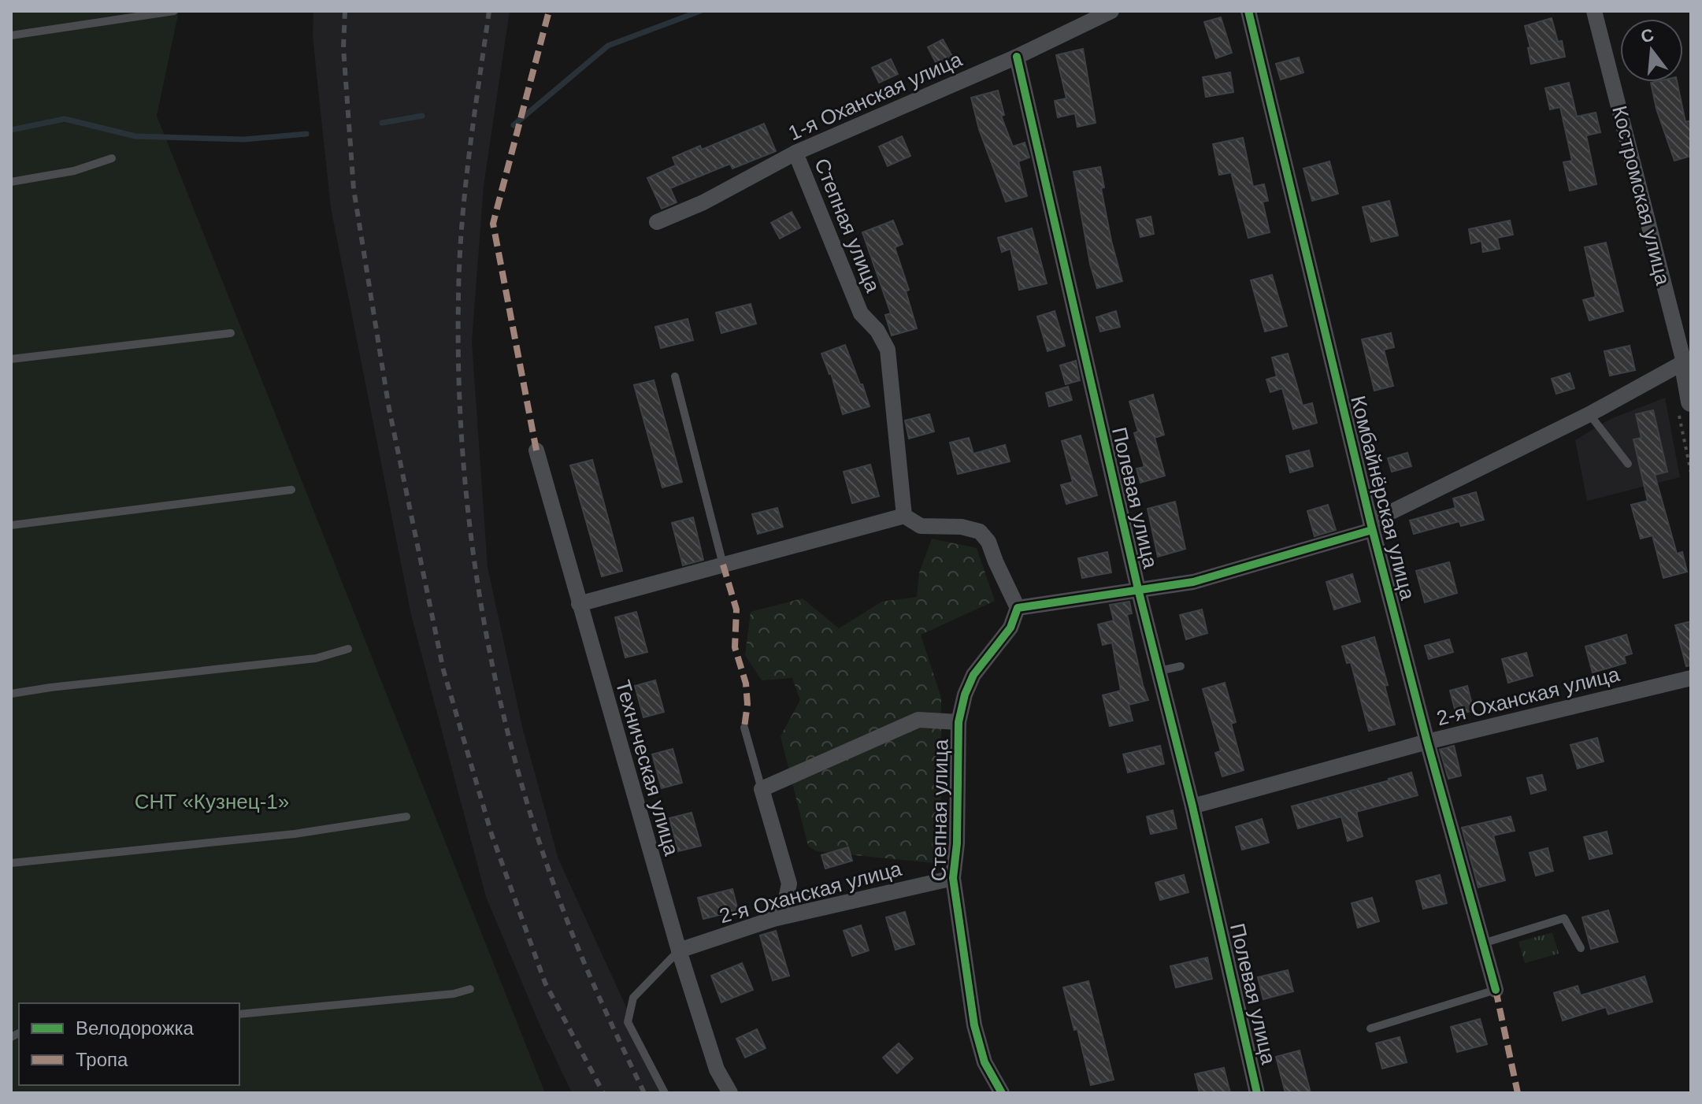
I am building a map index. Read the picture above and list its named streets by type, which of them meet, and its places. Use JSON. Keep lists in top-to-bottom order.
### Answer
{
  "streets": {
    "street": [
      "1-я Оханская улица",
      "Костромская улица",
      "Степная улица",
      "Полевая улица",
      "Комбайнёрская улица",
      "2-я Оханская улица",
      "Техническая улица"
    ]
  },
  "crossings": [
    ["1-я Оханская улица", "Степная улица"],
    ["1-я Оханская улица", "Полевая улица"],
    ["Степная улица", "2-я Оханская улица"],
    ["Полевая улица", "2-я Оханская улица"],
    ["Комбайнёрская улица", "2-я Оханская улица"],
    ["2-я Оханская улица", "Техническая улица"]
  ],
  "parks": ["СНТ «Кузнец-1»"],
  "legend": ["Велодорожка", "Тропа"],
  "north": "top"
}
